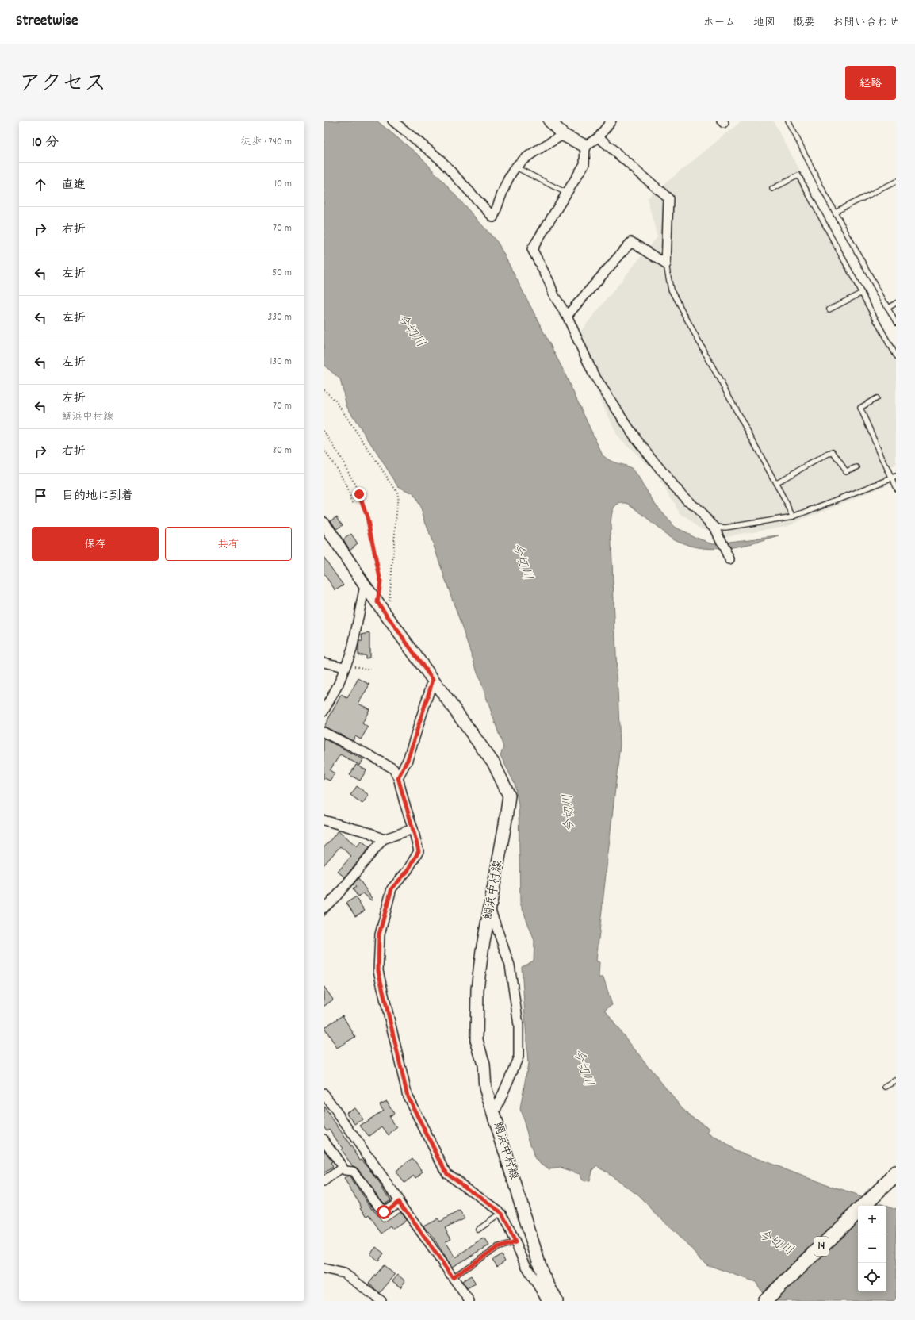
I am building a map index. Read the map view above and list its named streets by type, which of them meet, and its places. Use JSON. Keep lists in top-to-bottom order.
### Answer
{
  "streets": {
    "main road": ["鯛浜中村線", "14"]
  },
  "water": ["今切川"],
  "page": {
    "header": "Streetwise",
    "nav": [
      "ホーム",
      "地図",
      "概要",
      "お問い合わせ"
    ],
    "title": "アクセス",
    "buttons": [
      "経路",
      ["保存", "共有"]
    ],
    "heading": ["10 分", "徒歩 · 740 m"],
    "list": [
      ["直進", "10 m"],
      ["右折", "70 m"],
      ["左折", "50 m"],
      ["左折", "330 m"],
      ["左折", "130 m"],
      ["左折", "鯛浜中村線", "70 m"],
      ["右折", "80 m"],
      "目的地に到着"
    ],
    "map_buttons": ["+", "−"]
  }
}
